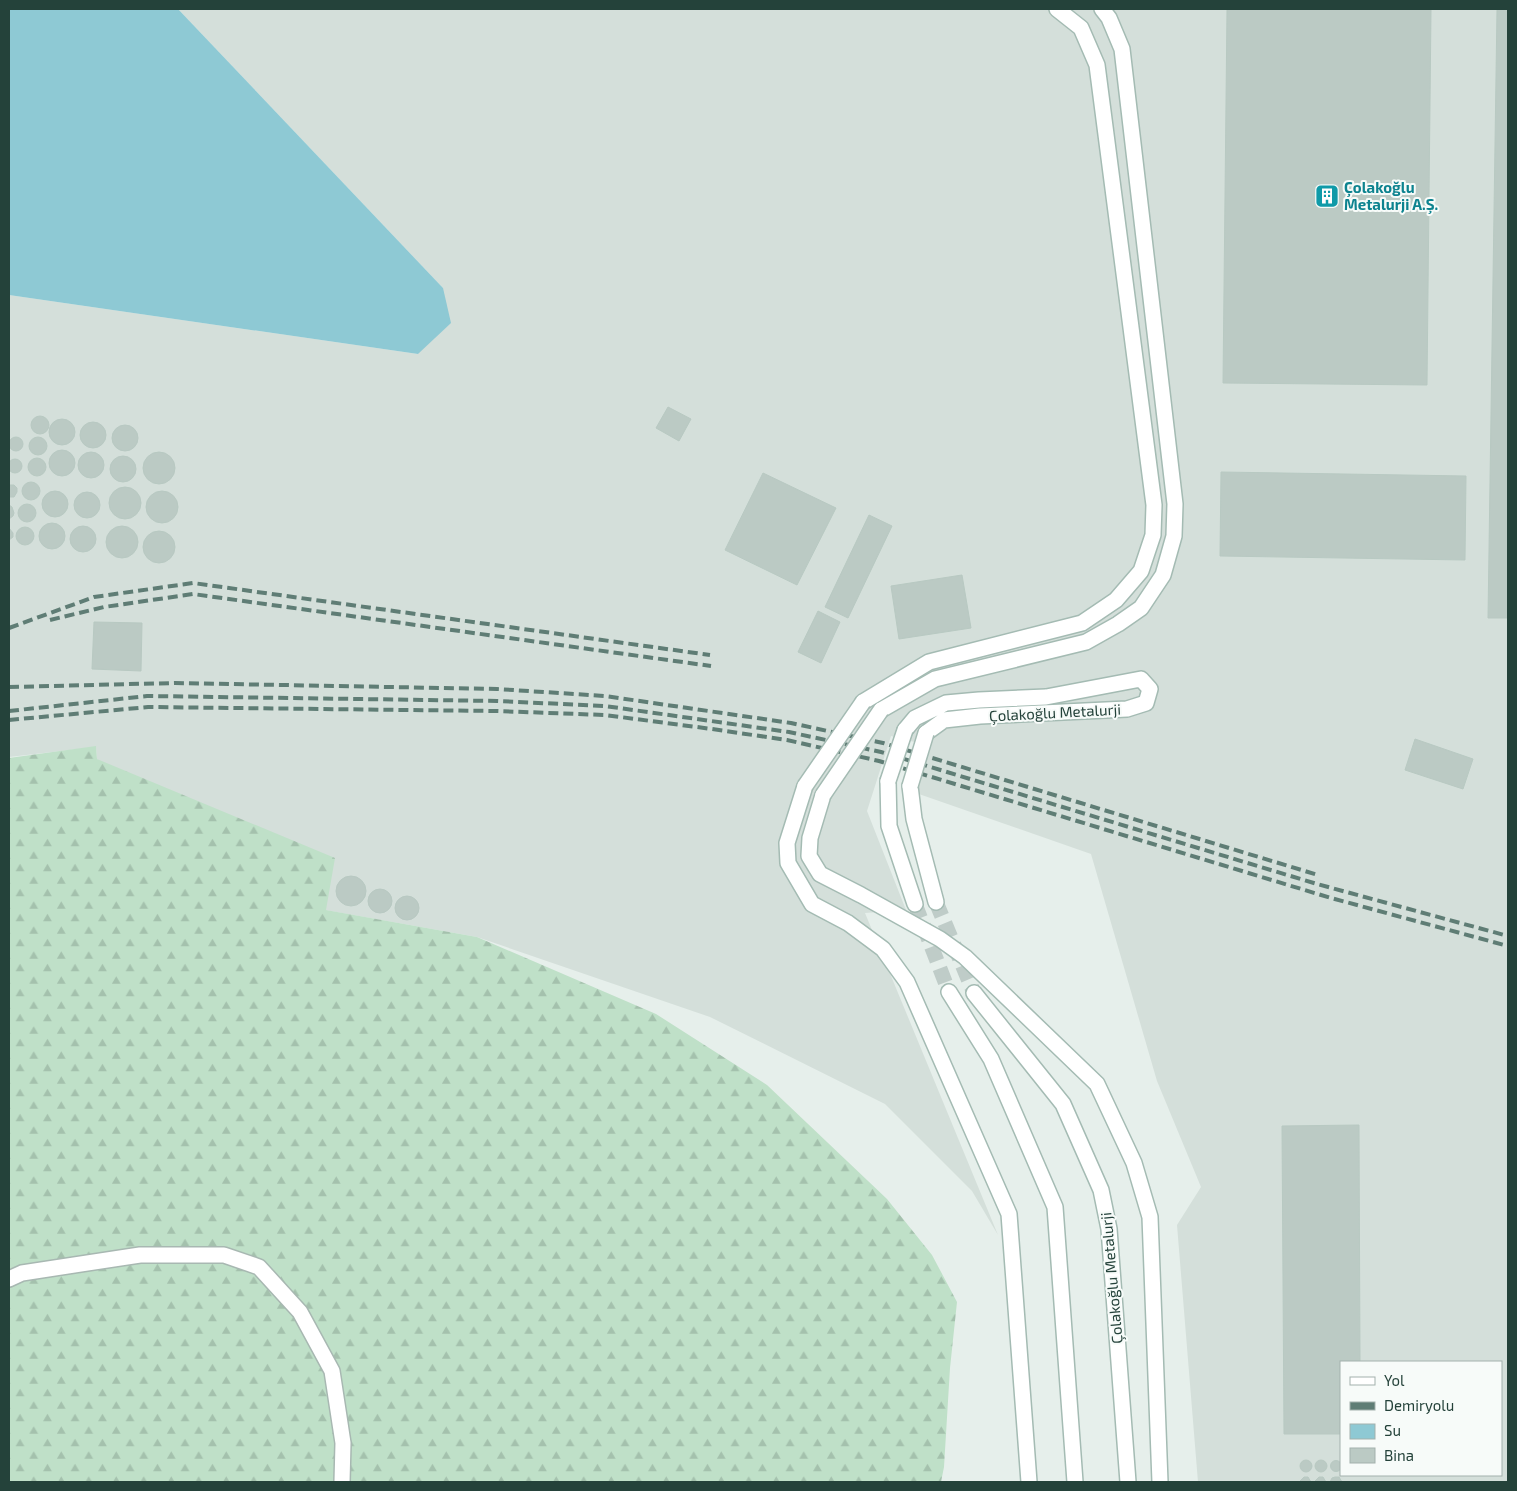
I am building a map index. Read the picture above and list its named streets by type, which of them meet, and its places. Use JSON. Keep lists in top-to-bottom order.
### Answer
{
  "streets": {
    "main road": ["Çolakoğlu Metalurji"]
  },
  "places": {
    "building": ["Çolakoğlu Metalurji A.Ş."]
  },
  "legend": [
    "Yol",
    "Demiryolu",
    "Su",
    "Bina"
  ]
}
